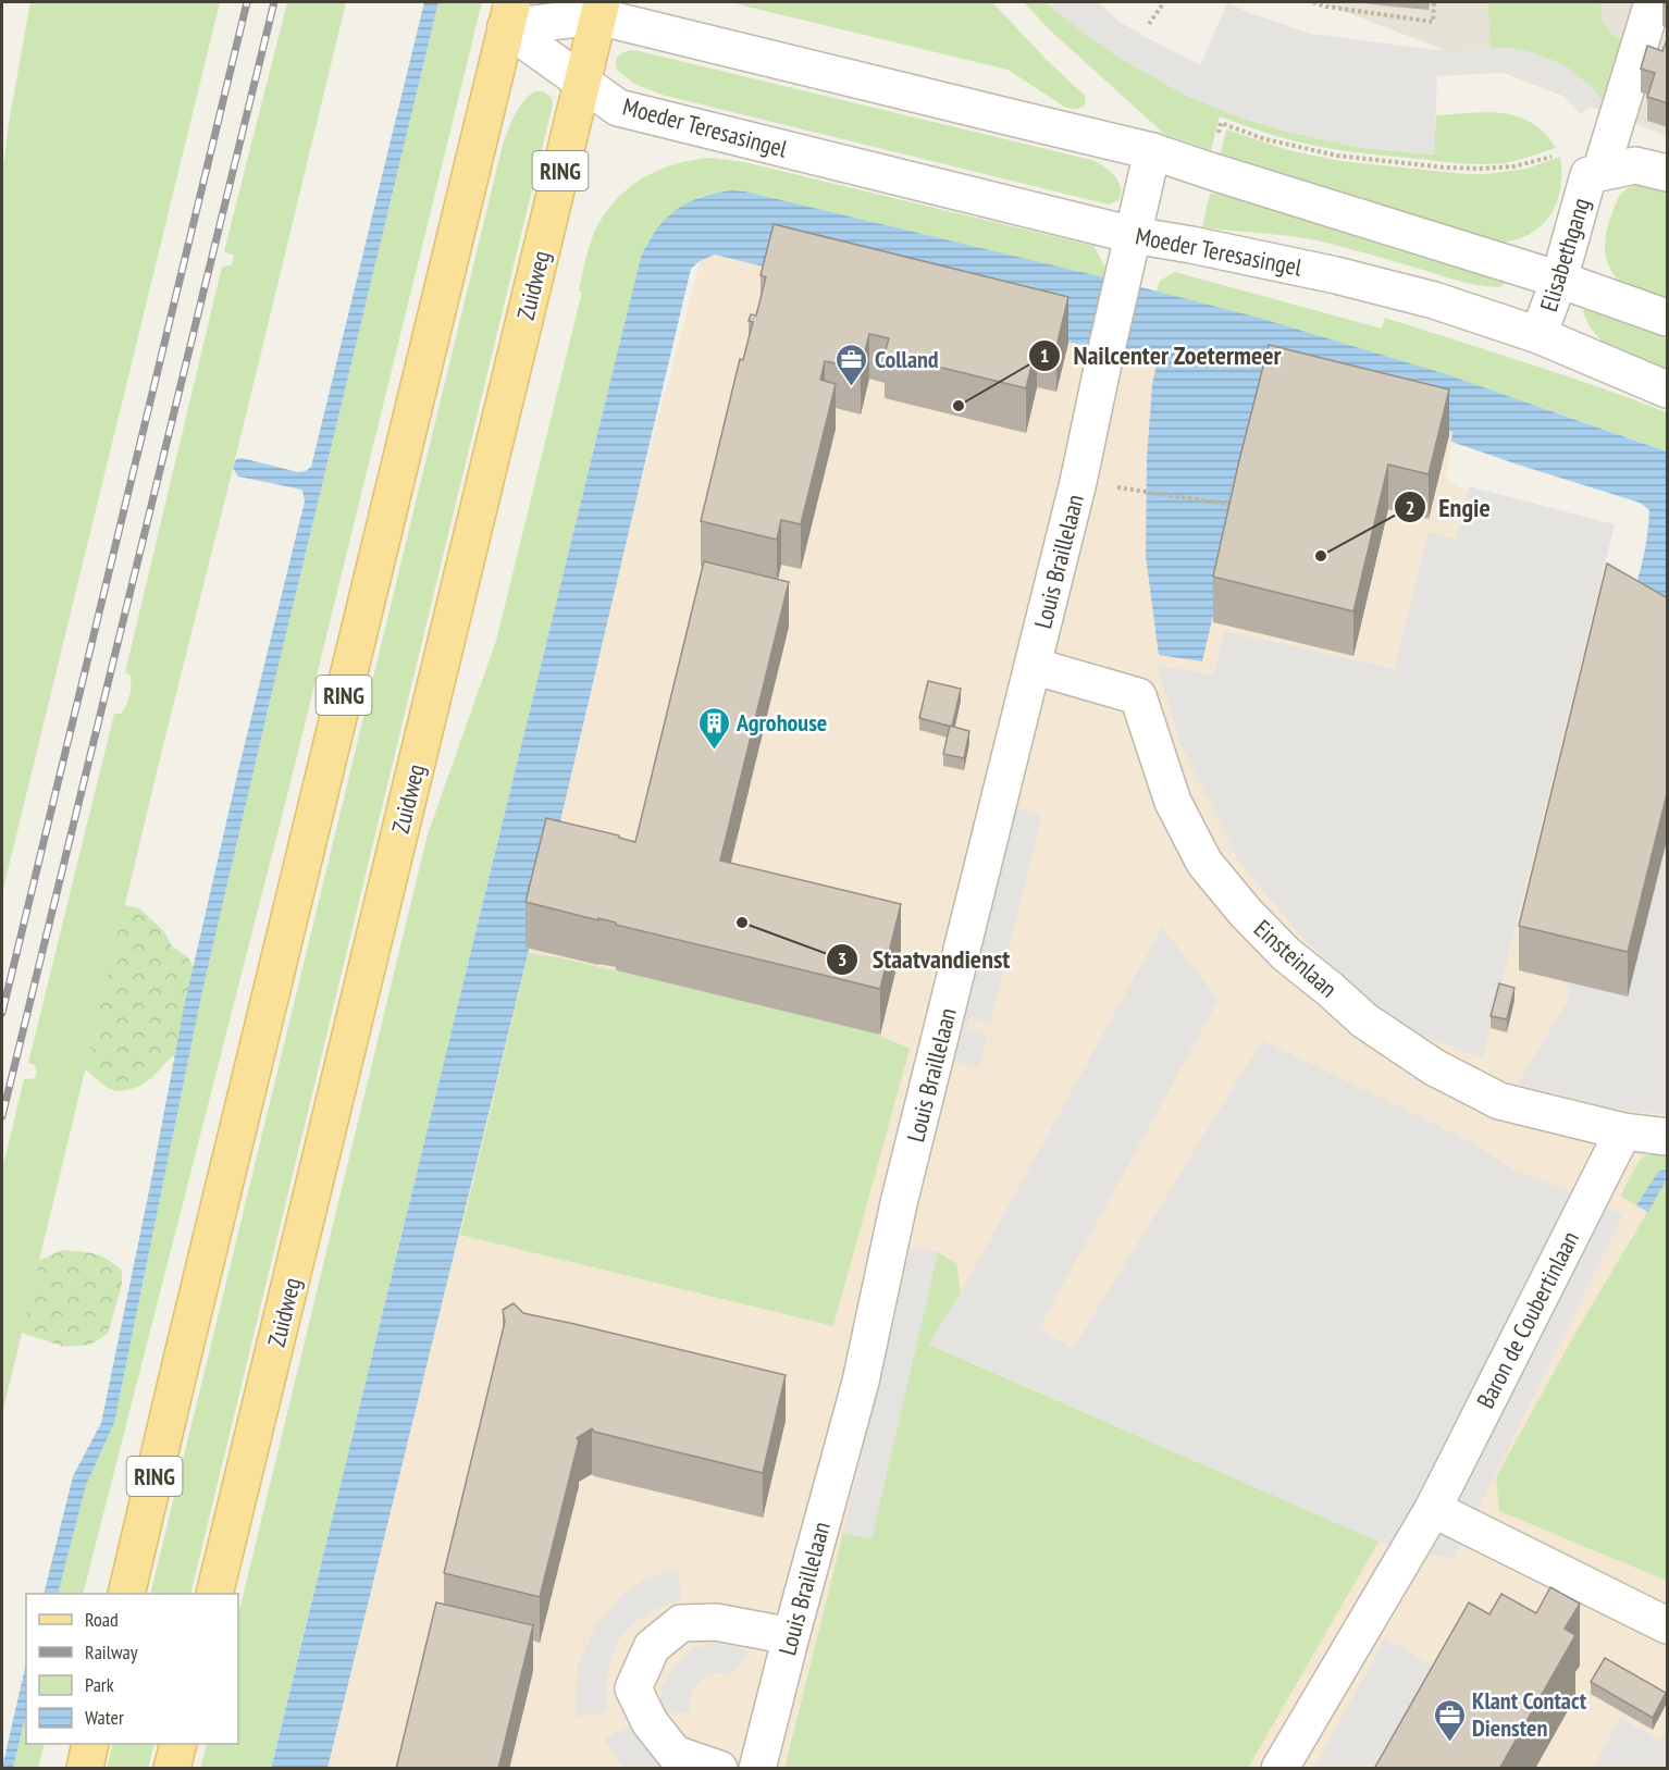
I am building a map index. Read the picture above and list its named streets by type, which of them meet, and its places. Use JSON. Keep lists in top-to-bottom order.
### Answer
{
  "streets": {
    "main road": ["RING", "Zuidweg"],
    "street": [
      "Moeder Teresasingel",
      "Elisabethgang",
      "Louis Braillelaan",
      "Einsteinlaan",
      "Baron de Coubertinlaan"
    ]
  },
  "crossings": [
    ["Moeder Teresasingel", "RING"],
    ["Moeder Teresasingel", "Elisabethgang"],
    ["Moeder Teresasingel", "Zuidweg"],
    ["Moeder Teresasingel", "Louis Braillelaan"],
    ["Louis Braillelaan", "Einsteinlaan"],
    ["Einsteinlaan", "Baron de Coubertinlaan"]
  ],
  "places": {
    "office": ["Colland", "Klant Contact Diensten"],
    "other": ["Nailcenter Zoetermeer", "Engie", "Staatvandienst"],
    "building": ["Agrohouse"]
  },
  "legend": [
    "Road",
    "Railway",
    "Park",
    "Water"
  ]
}
